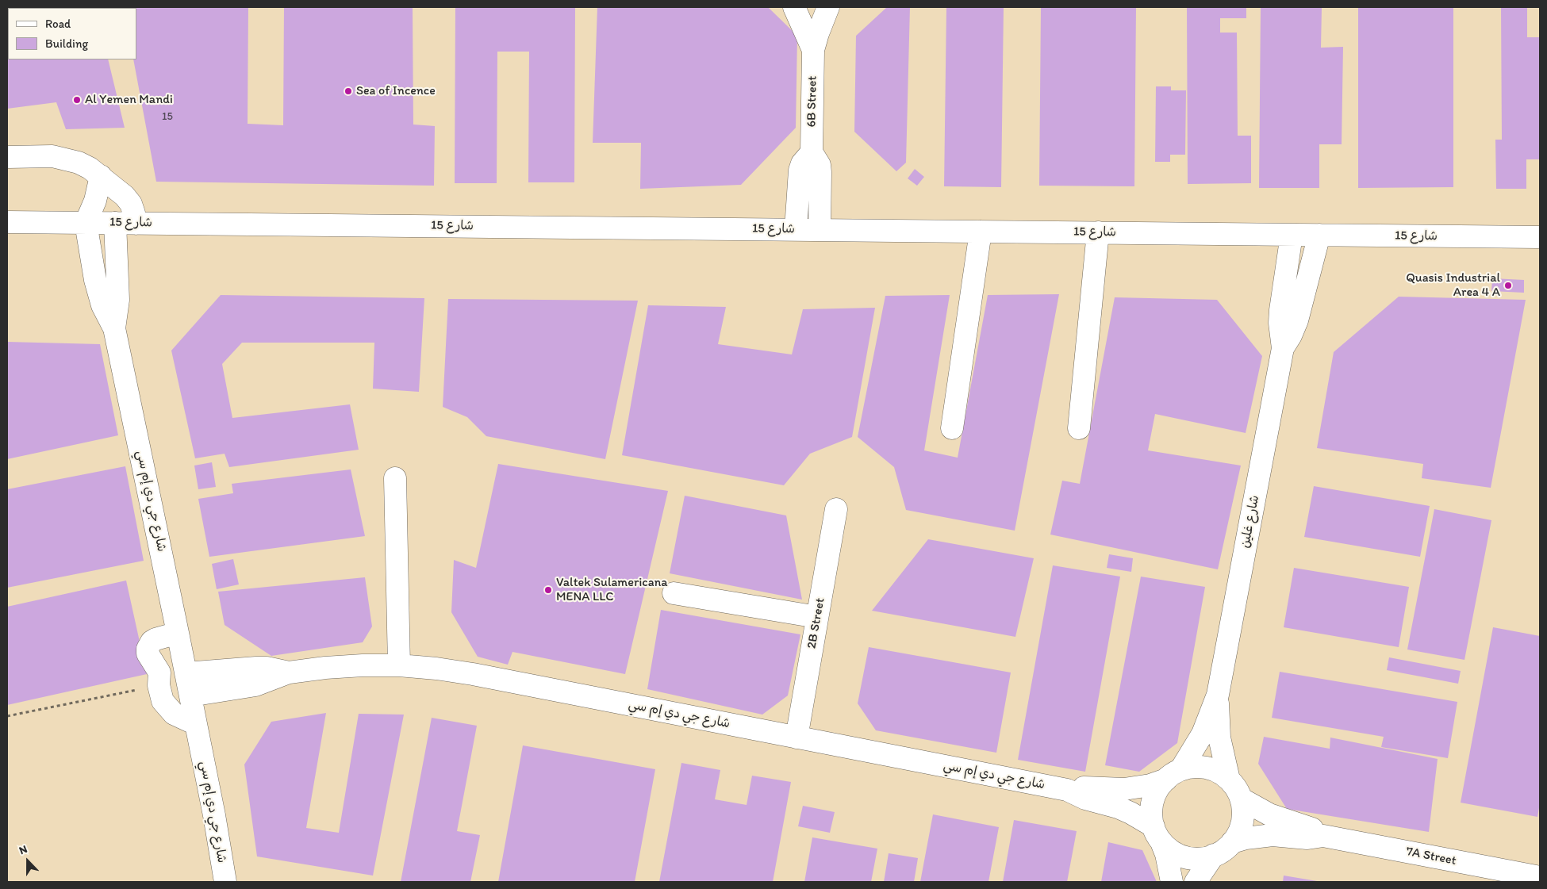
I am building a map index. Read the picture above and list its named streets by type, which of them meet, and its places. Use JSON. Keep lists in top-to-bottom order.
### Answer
{
  "streets": {
    "street": [
      "6B Street",
      "شارع 15",
      "شارع جي دي إم سي",
      "شارع غلين",
      "2B Street",
      "7A Street"
    ]
  },
  "crossings": [
    ["6B Street", "شارع 15"],
    ["شارع 15", "شارع جي دي إم سي"],
    ["شارع 15", "شارع غلين"],
    ["شارع جي دي إم سي", "شارع غلين"],
    ["شارع جي دي إم سي", "2B Street"]
  ],
  "places": [
    "Sea of Incence",
    "Al Yemen Mandi",
    "Quasis Industrial Area 4 A",
    "Valtek Sulamericana MENA LLC"
  ],
  "house_numbers": ["15"],
  "legend": ["Road", "Building"],
  "north": "top"
}
